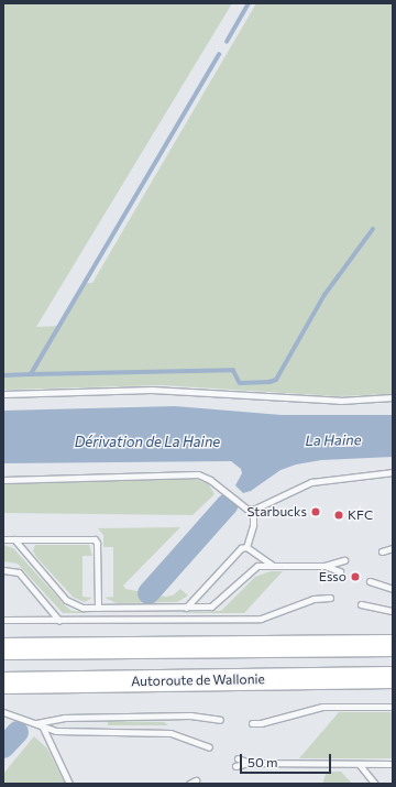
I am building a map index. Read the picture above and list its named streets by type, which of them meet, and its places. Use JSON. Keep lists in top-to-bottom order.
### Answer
{
  "streets": {
    "highway": ["Autoroute de Wallonie"]
  },
  "water": ["La Haine", "Dérivation de La Haine"],
  "places": ["Starbucks", "KFC", "Esso"],
  "scale_bar": "50 m"
}
